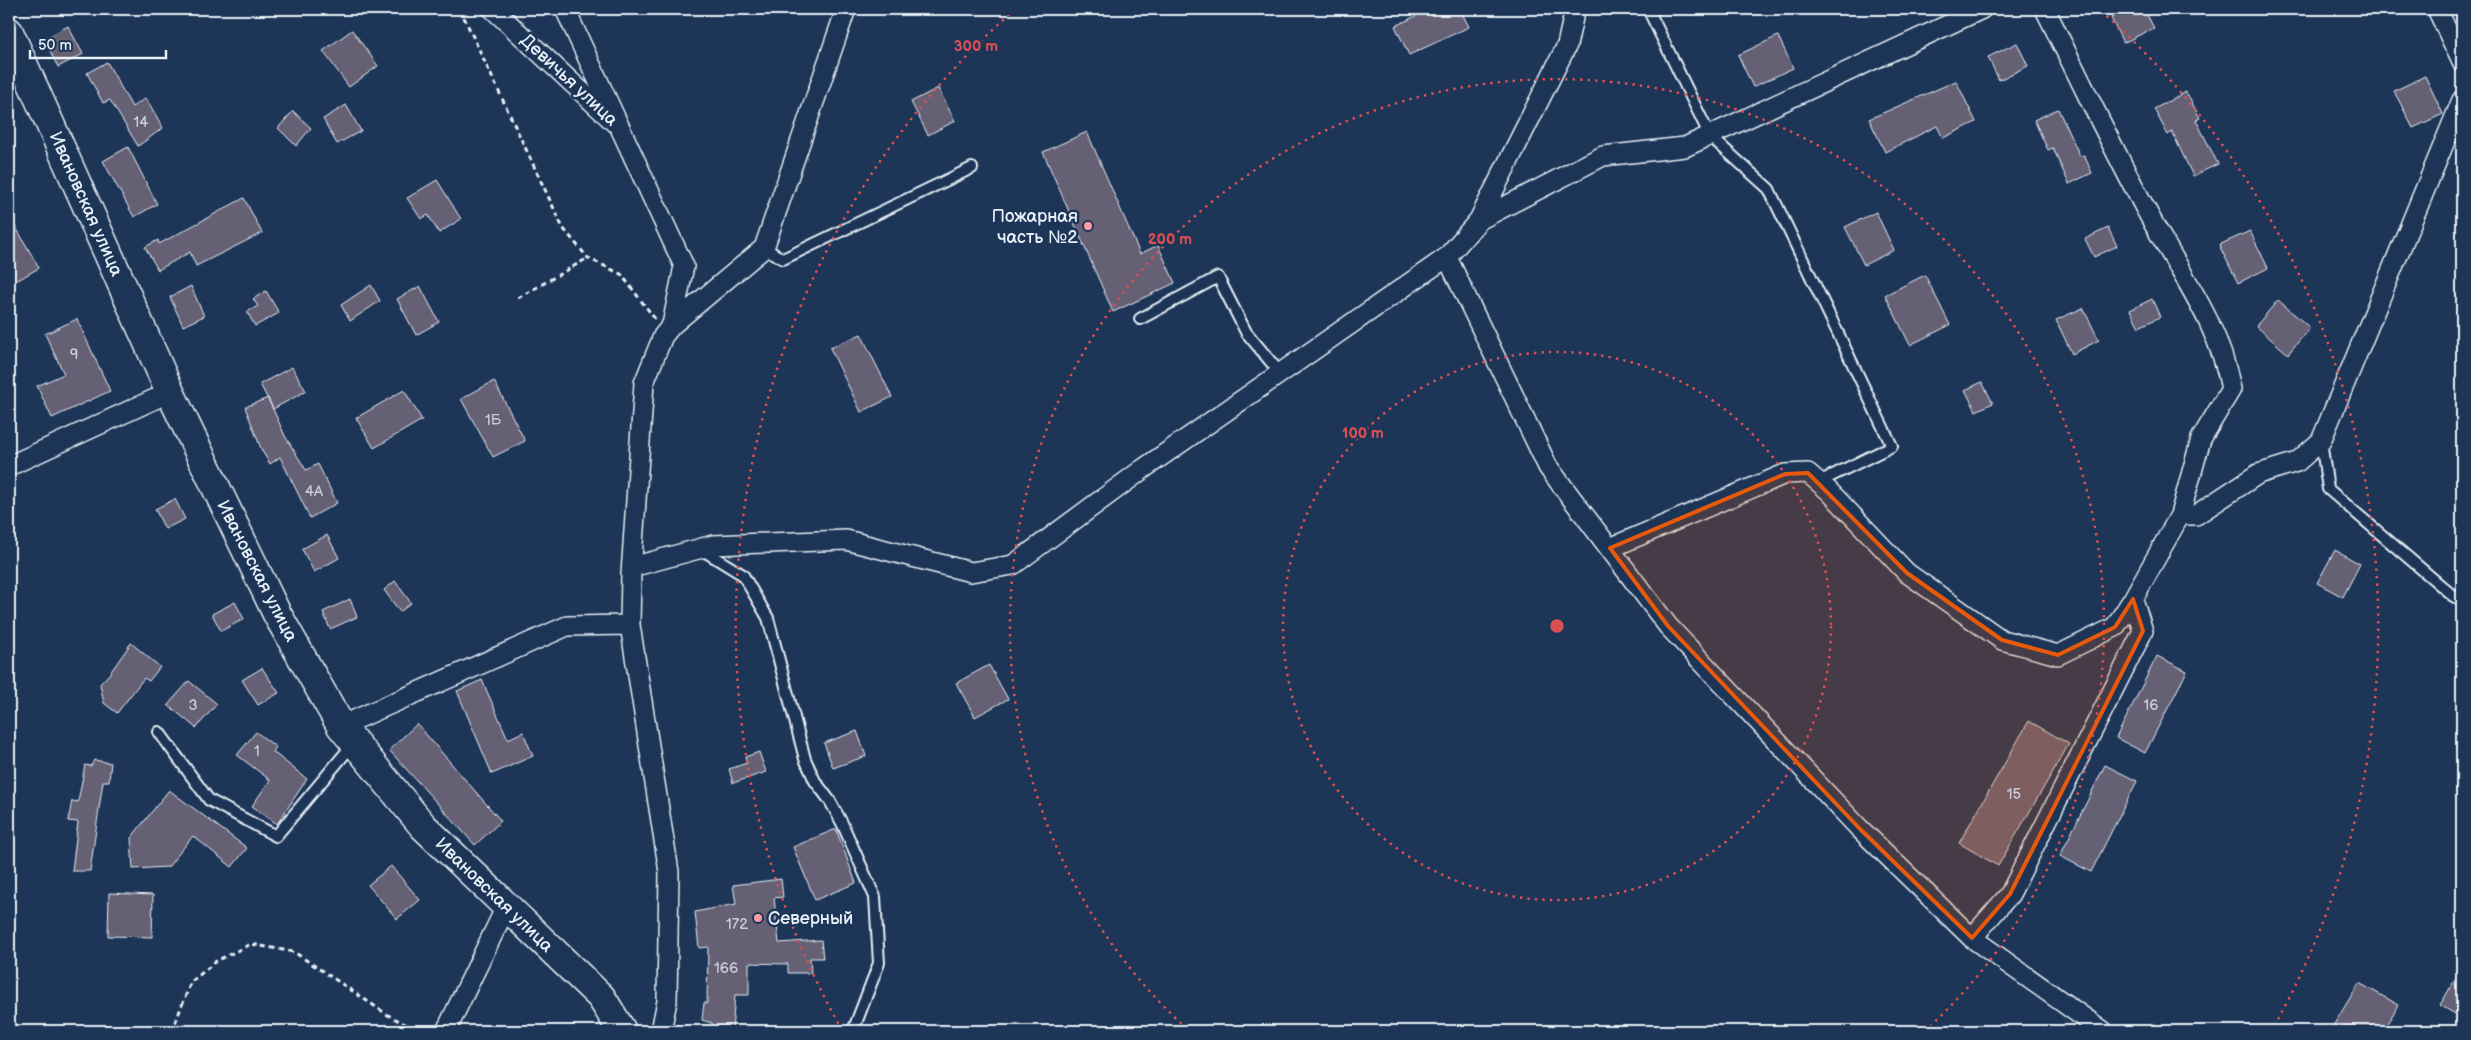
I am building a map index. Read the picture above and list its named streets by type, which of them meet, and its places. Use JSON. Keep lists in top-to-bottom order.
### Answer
{
  "streets": {
    "main road": ["Ивановская улица"],
    "street": ["Девичья улица"]
  },
  "places": ["Пожарная часть №2", "Северный"],
  "house_numbers": [
    "14",
    "9",
    "1Б",
    "4А",
    "3",
    "16",
    "1",
    "15",
    "172",
    "166"
  ],
  "scale_bar": "50 m",
  "rings": ["300 m", "200 m", "100 m"]
}
